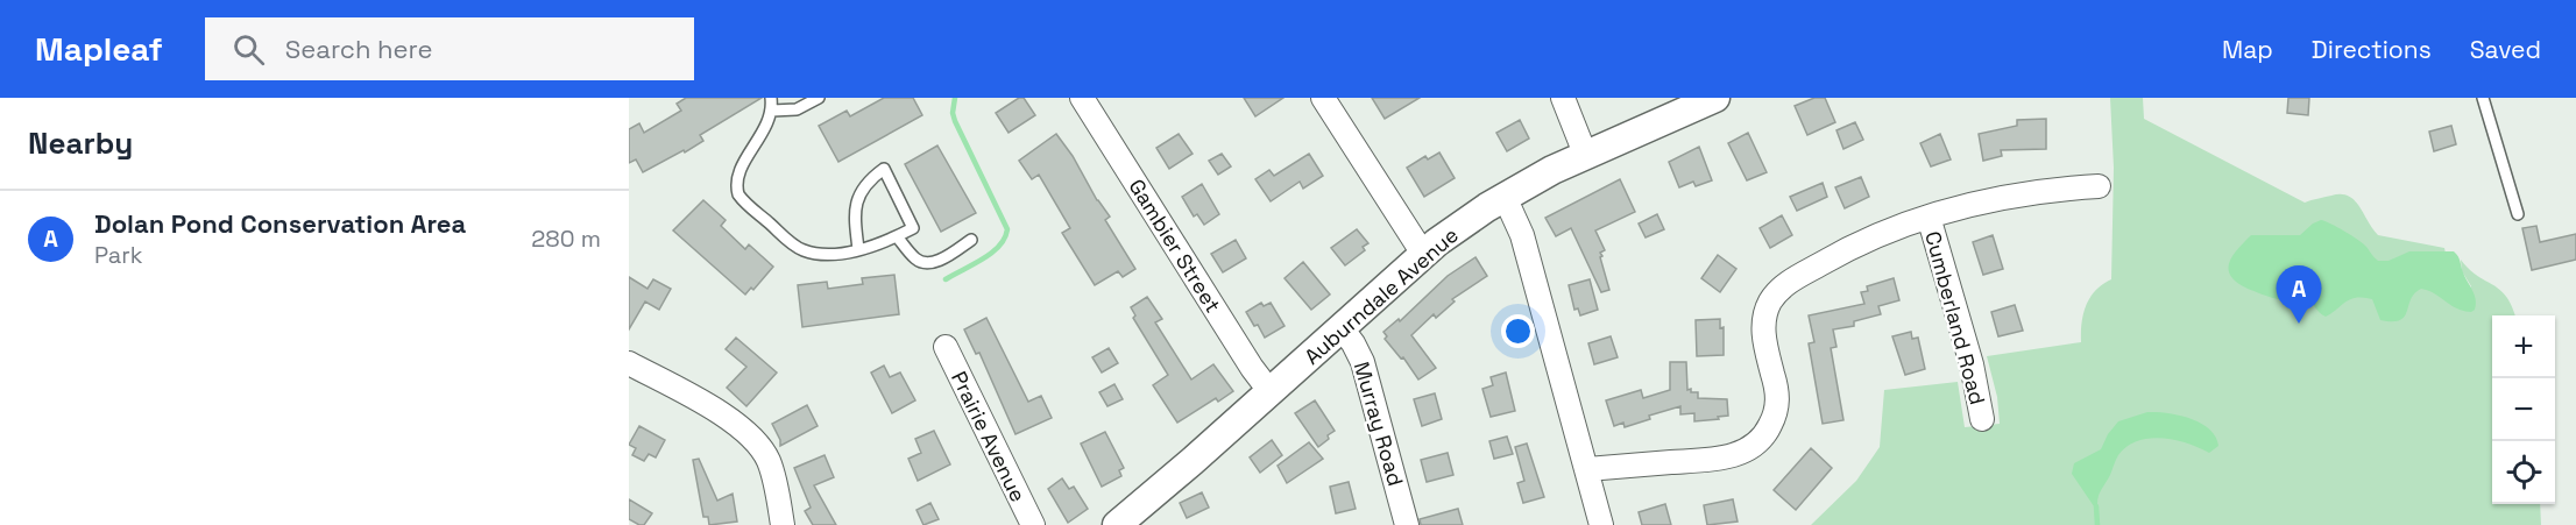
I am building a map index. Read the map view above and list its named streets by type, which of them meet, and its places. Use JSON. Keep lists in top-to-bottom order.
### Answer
{
  "streets": {
    "street": [
      "Gambier Street",
      "Auburndale Avenue",
      "Cumberland Road",
      "Murray Road",
      "Prairie Avenue"
    ]
  },
  "crossings": [
    ["Gambier Street", "Auburndale Avenue"],
    ["Auburndale Avenue", "Murray Road"]
  ],
  "page": {
    "header": "Mapleaf",
    "search": "Search here",
    "nav": ["Map", "Directions", "Saved"],
    "heading": "Nearby",
    "list": [
      {
        "mark": "A",
        "name": "Dolan Pond Conservation Area",
        "note": "Park",
        "value": "280 m"
      }
    ],
    "pins": "A",
    "map_buttons": ["+", "−"]
  }
}
